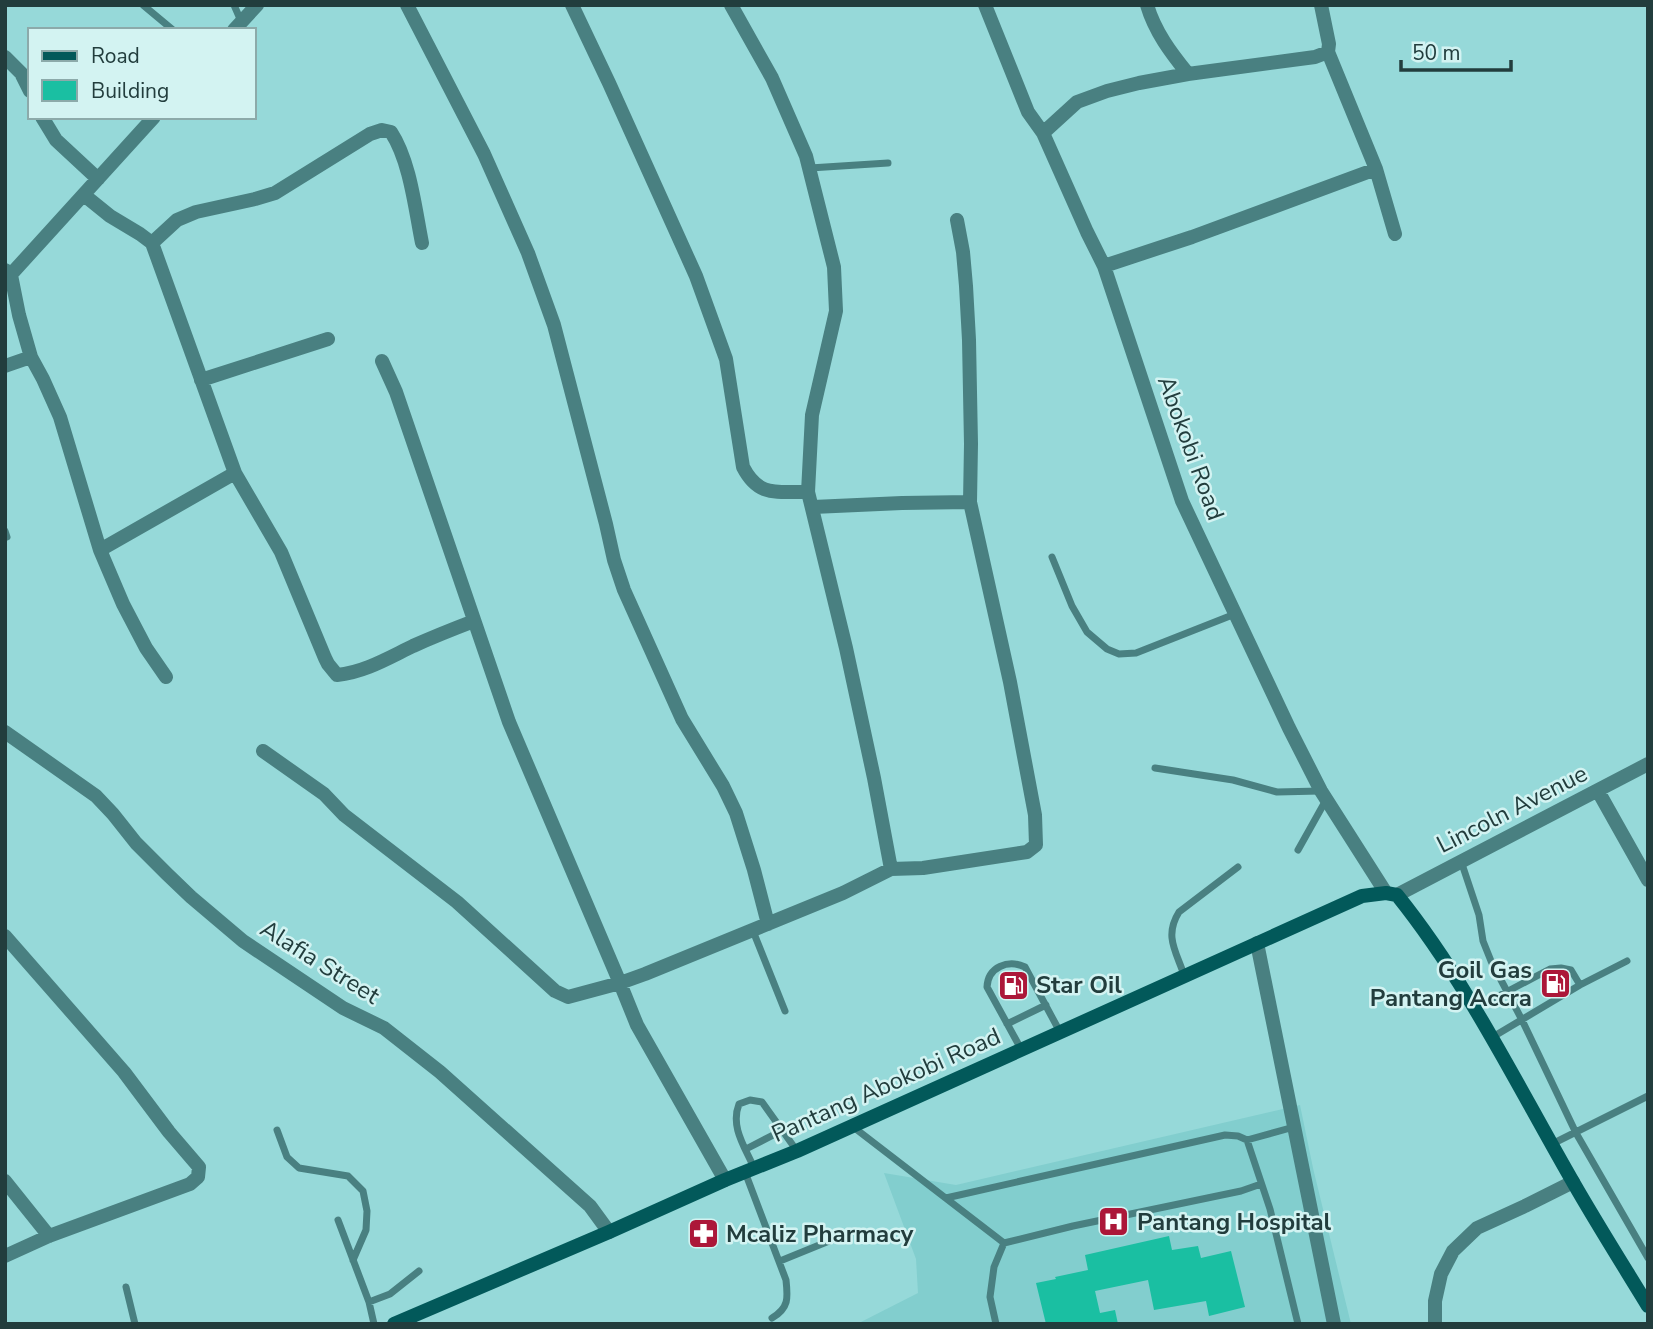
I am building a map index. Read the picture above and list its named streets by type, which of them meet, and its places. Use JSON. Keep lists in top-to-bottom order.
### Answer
{
  "streets": {
    "street": [
      "Abokobi Road",
      "Lincoln Avenue",
      "Alafia Street",
      "Pantang Abokobi Road"
    ]
  },
  "crossings": [
    ["Abokobi Road", "Lincoln Avenue"],
    ["Abokobi Road", "Pantang Abokobi Road"],
    ["Lincoln Avenue", "Pantang Abokobi Road"],
    ["Alafia Street", "Pantang Abokobi Road"]
  ],
  "places": {
    "fuel station": ["Goil Gas Pantang Accra", "Star Oil"],
    "hospital": ["Pantang Hospital"],
    "pharmacy": ["Mcaliz Pharmacy"]
  },
  "legend": ["Road", "Building"],
  "scale_bar": "50 m"
}
